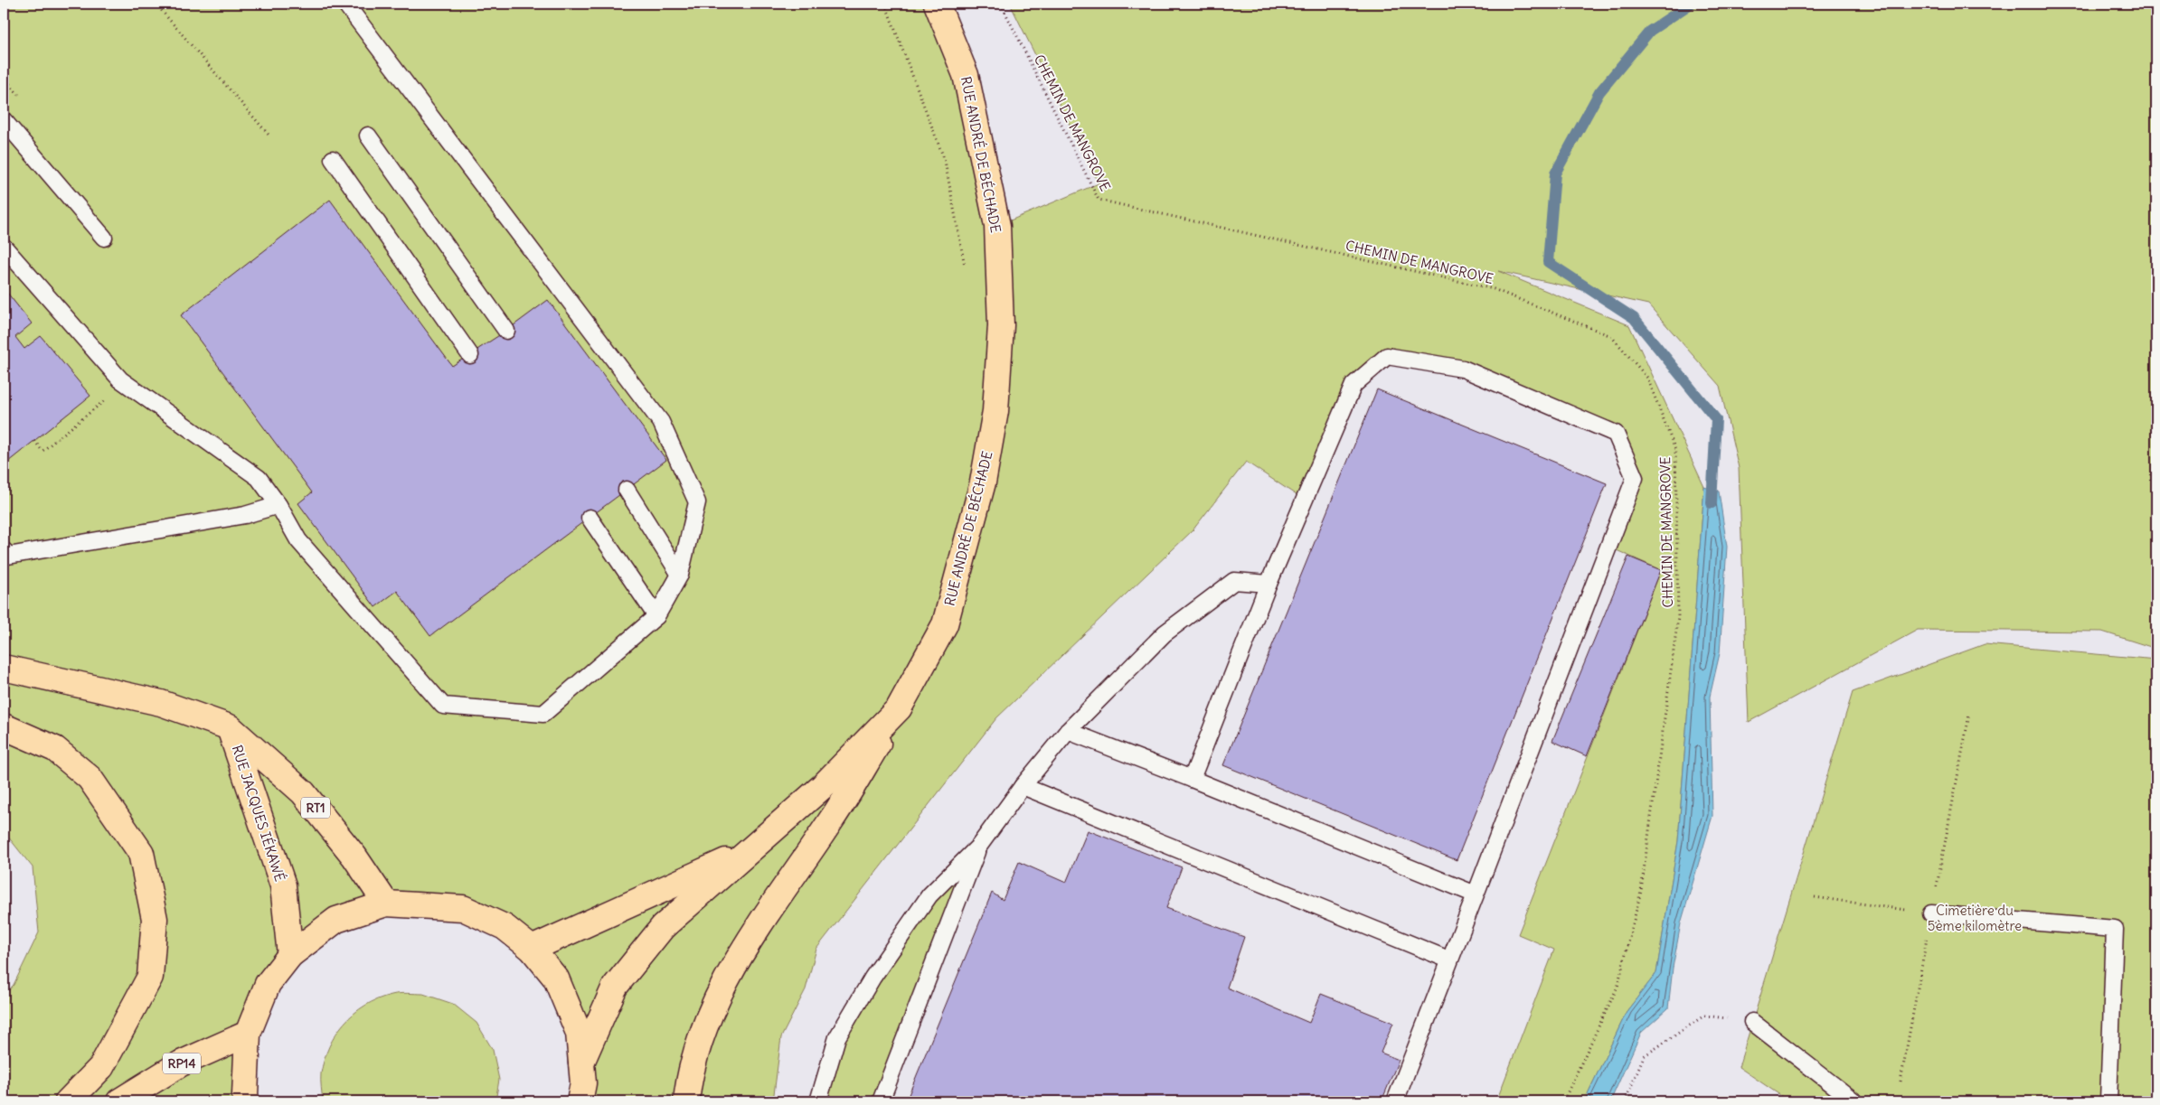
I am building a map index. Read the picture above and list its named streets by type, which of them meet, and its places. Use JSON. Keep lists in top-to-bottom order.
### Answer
{
  "streets": {
    "main road": [
      "RUE ANDRÉ DE BÉCHADE",
      "RT1",
      "RUE JACQUES IÉKAWÉ",
      "RP14"
    ],
    "path": ["CHEMIN DE MANGROVE"]
  },
  "parks": ["Cimetière du 5ème kilomètre"]
}
